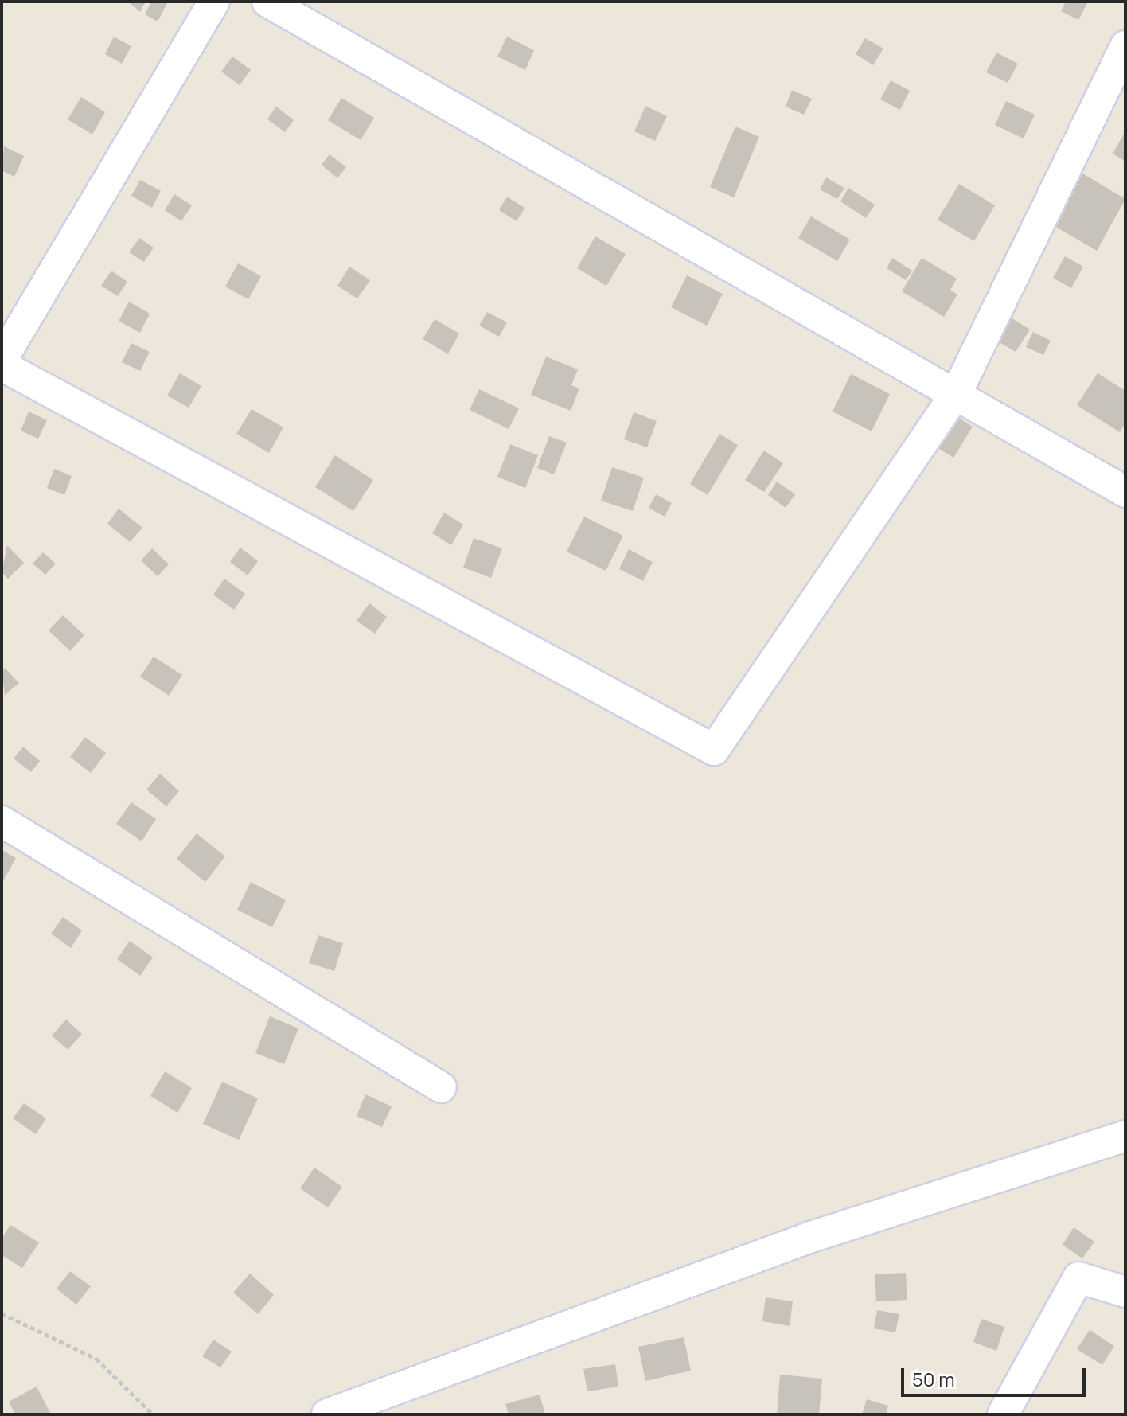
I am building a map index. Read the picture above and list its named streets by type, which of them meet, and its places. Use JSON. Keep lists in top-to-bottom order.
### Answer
{
  "scale_bar": "50 m"
}
